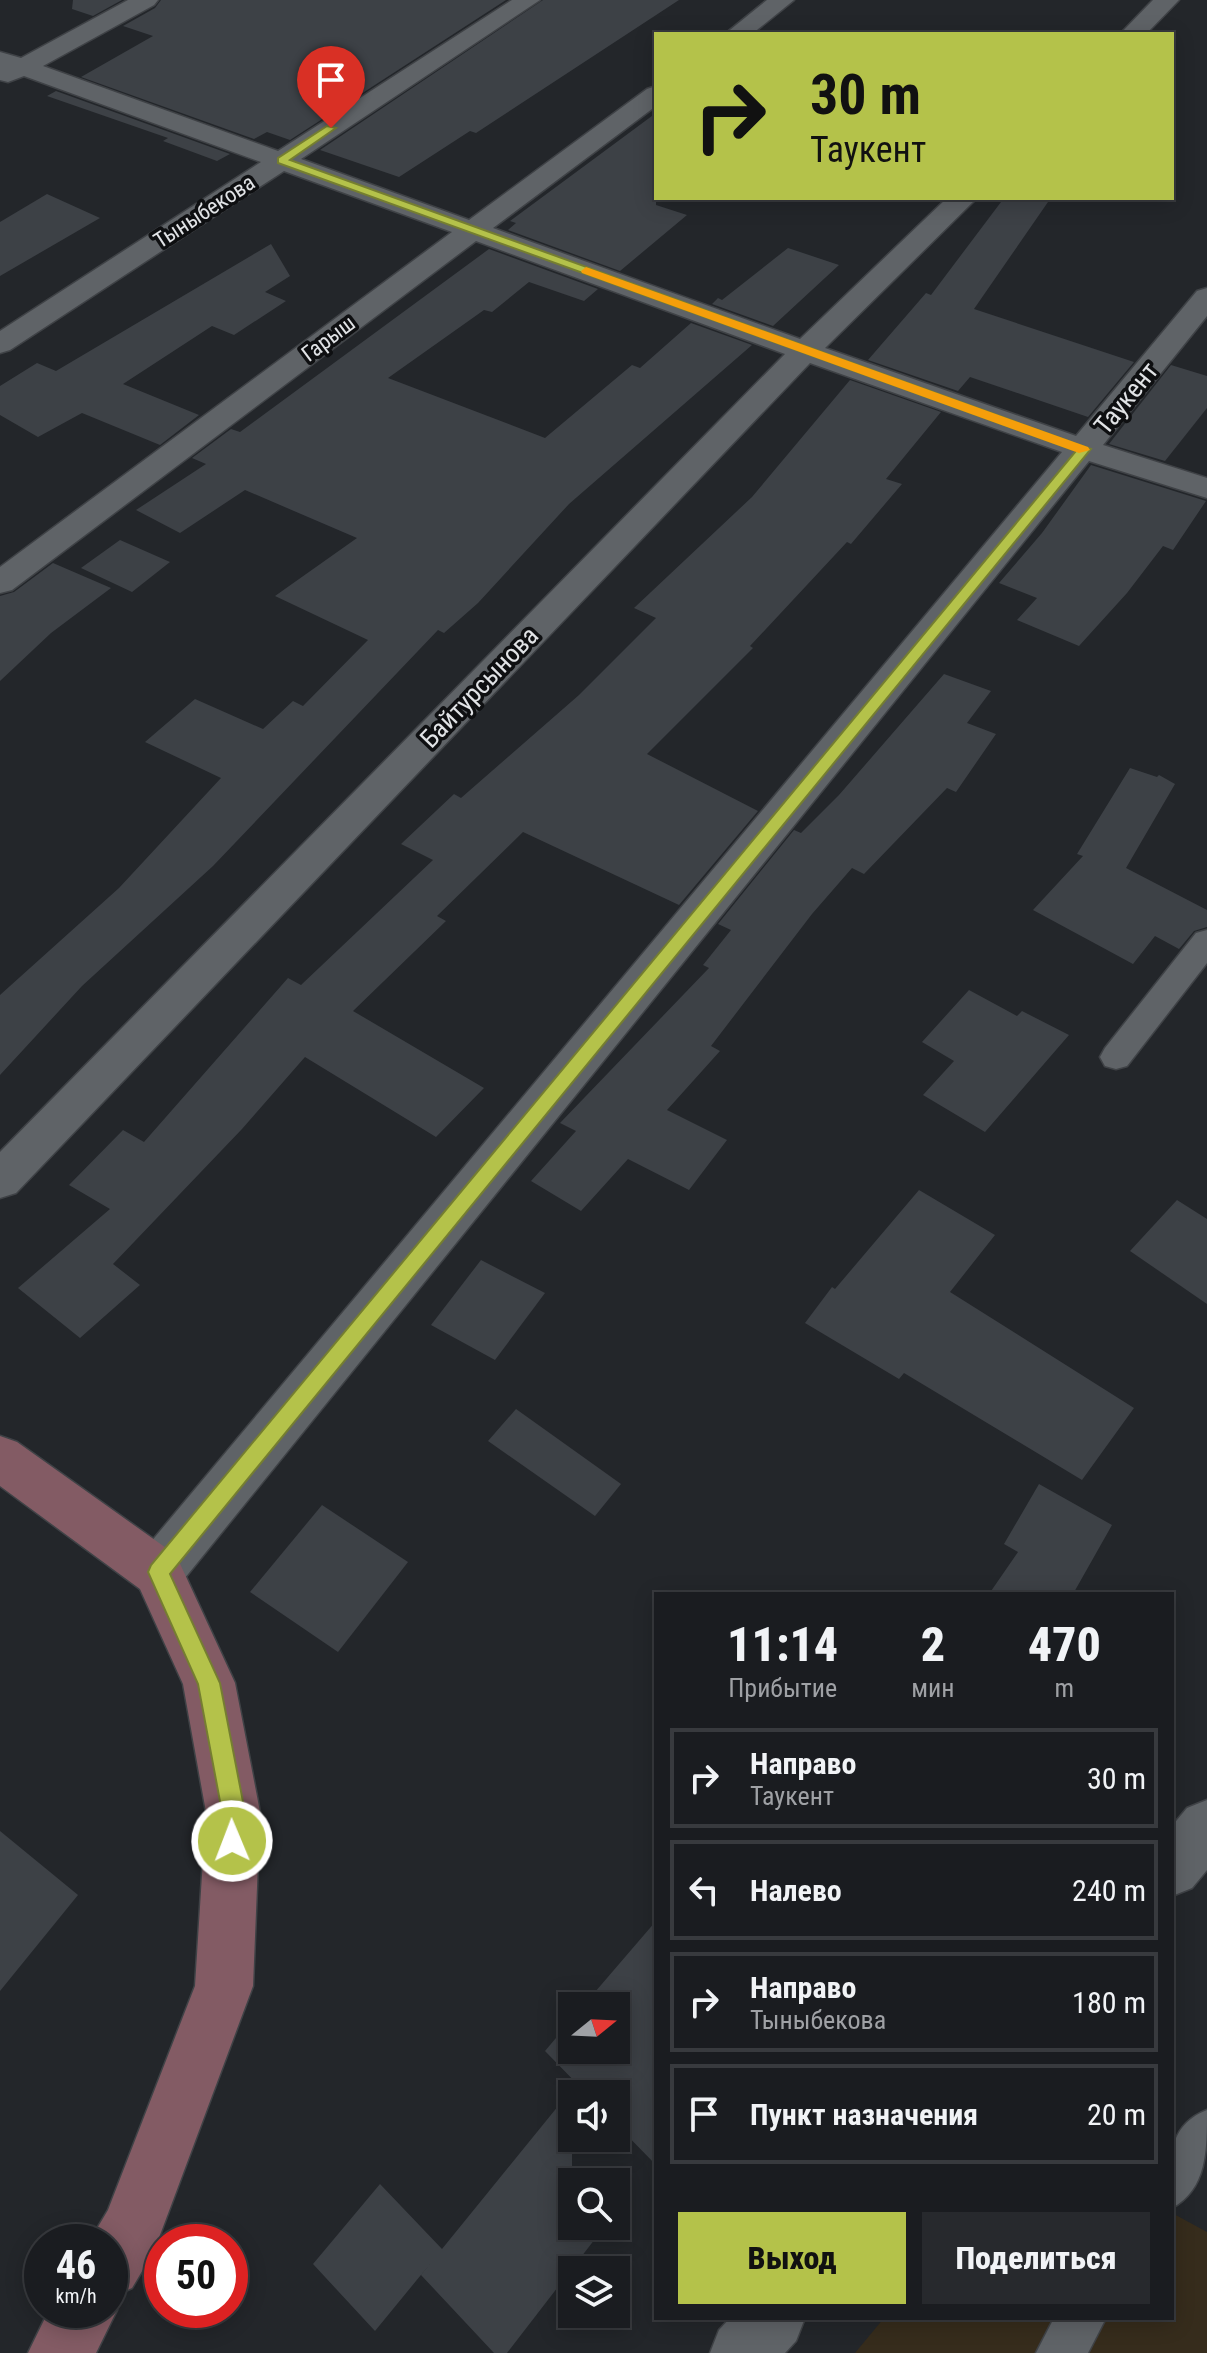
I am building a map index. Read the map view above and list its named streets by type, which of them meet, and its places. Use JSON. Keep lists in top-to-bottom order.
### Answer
{
  "streets": {
    "street": [
      "Тыныбекова",
      "Гарыш",
      "Таукент",
      "Байтурсынова"
    ]
  },
  "north": "right",
  "page": {
    "turn": ["30 m", "Таукент"],
    "eta": [
      "11:14",
      "Прибытие",
      "2",
      "мин",
      "470",
      "m"
    ],
    "list": [
      {
        "name": "Направо",
        "note": "Таукент",
        "value": "30 m"
      },
      {
        "name": "Налево",
        "value": "240 m"
      },
      {
        "name": "Направо",
        "note": "Тыныбекова",
        "value": "180 m"
      },
      {
        "name": "Пункт назначения",
        "value": "20 m"
      }
    ],
    "buttons": ["Выход", "Поделиться"],
    "speed": "46 km/h",
    "limit": "50"
  }
}
